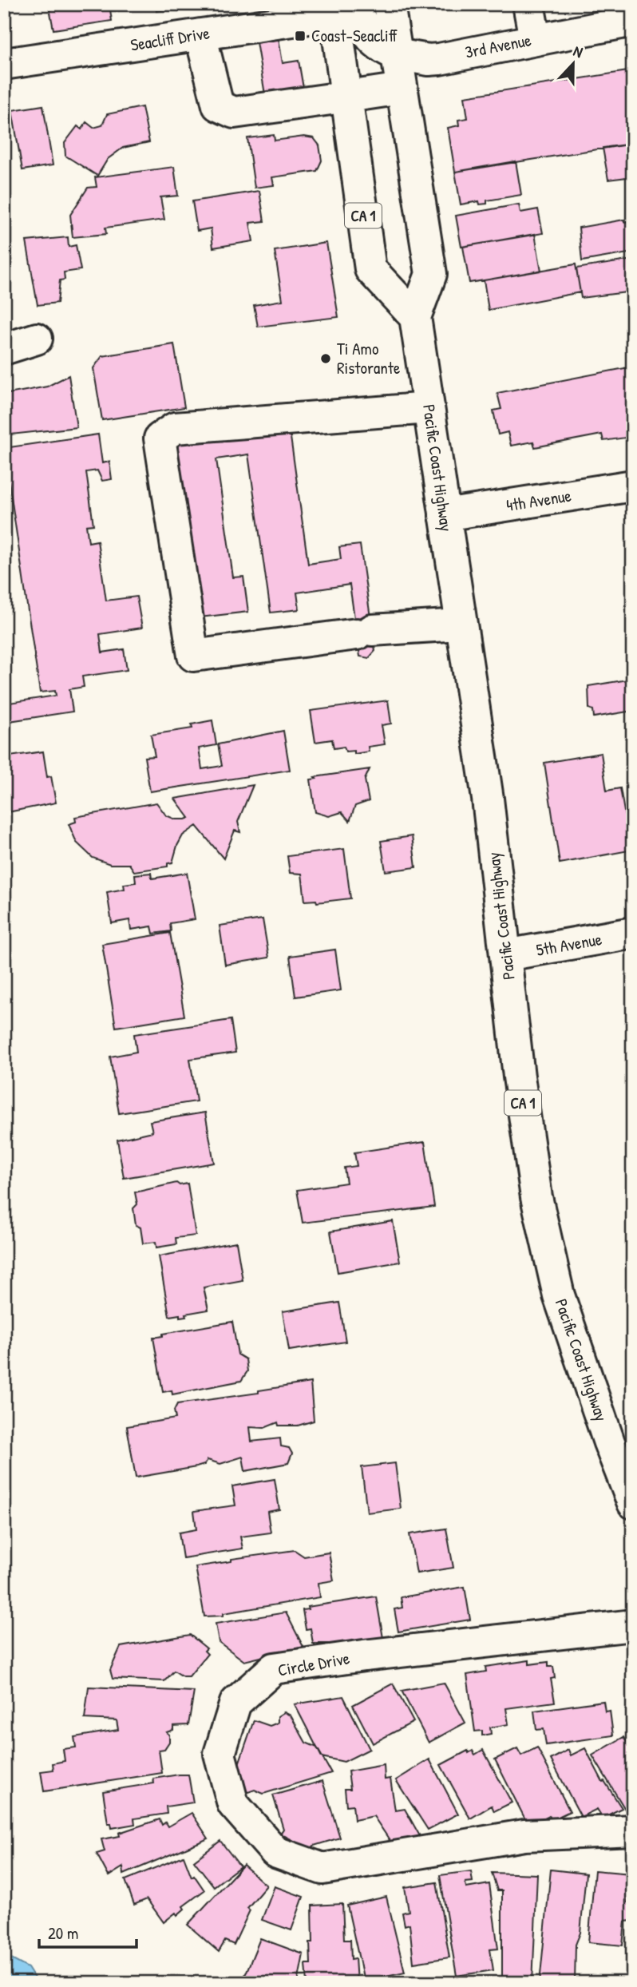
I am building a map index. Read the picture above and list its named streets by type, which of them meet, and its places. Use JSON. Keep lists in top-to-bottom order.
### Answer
{
  "streets": {
    "main road": [
      "Seacliff Drive",
      "3rd Avenue",
      "CA 1",
      "Pacific Coast Highway",
      "4th Avenue",
      "5th Avenue",
      "Circle Drive"
    ]
  },
  "crossings": [
    ["Seacliff Drive", "CA 1"],
    ["3rd Avenue", "Pacific Coast Highway"],
    ["CA 1", "Pacific Coast Highway"],
    ["Pacific Coast Highway", "4th Avenue"],
    ["Pacific Coast Highway", "5th Avenue"]
  ],
  "places": {
    "transit": ["Coast-Seacliff"],
    "other": ["Ti Amo Ristorante"]
  },
  "scale_bar": "20 m",
  "north": "top"
}
